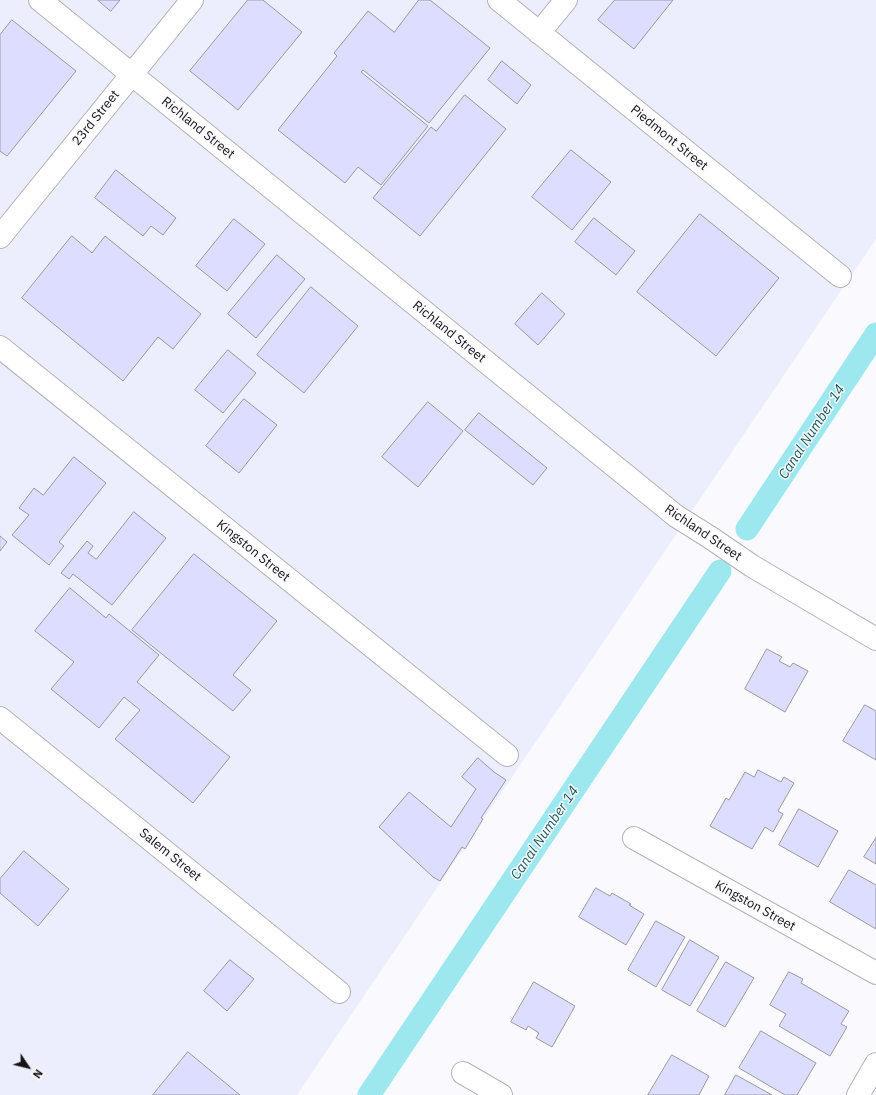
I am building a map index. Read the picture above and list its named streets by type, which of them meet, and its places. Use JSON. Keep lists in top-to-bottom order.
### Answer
{
  "streets": {
    "street": [
      "23rd Street",
      "Richland Street",
      "Piedmont Street",
      "Kingston Street",
      "Salem Street"
    ]
  },
  "crossings": [
    ["23rd Street", "Richland Street"]
  ],
  "water": ["Canal Number 14"],
  "north": "bottom right"
}
